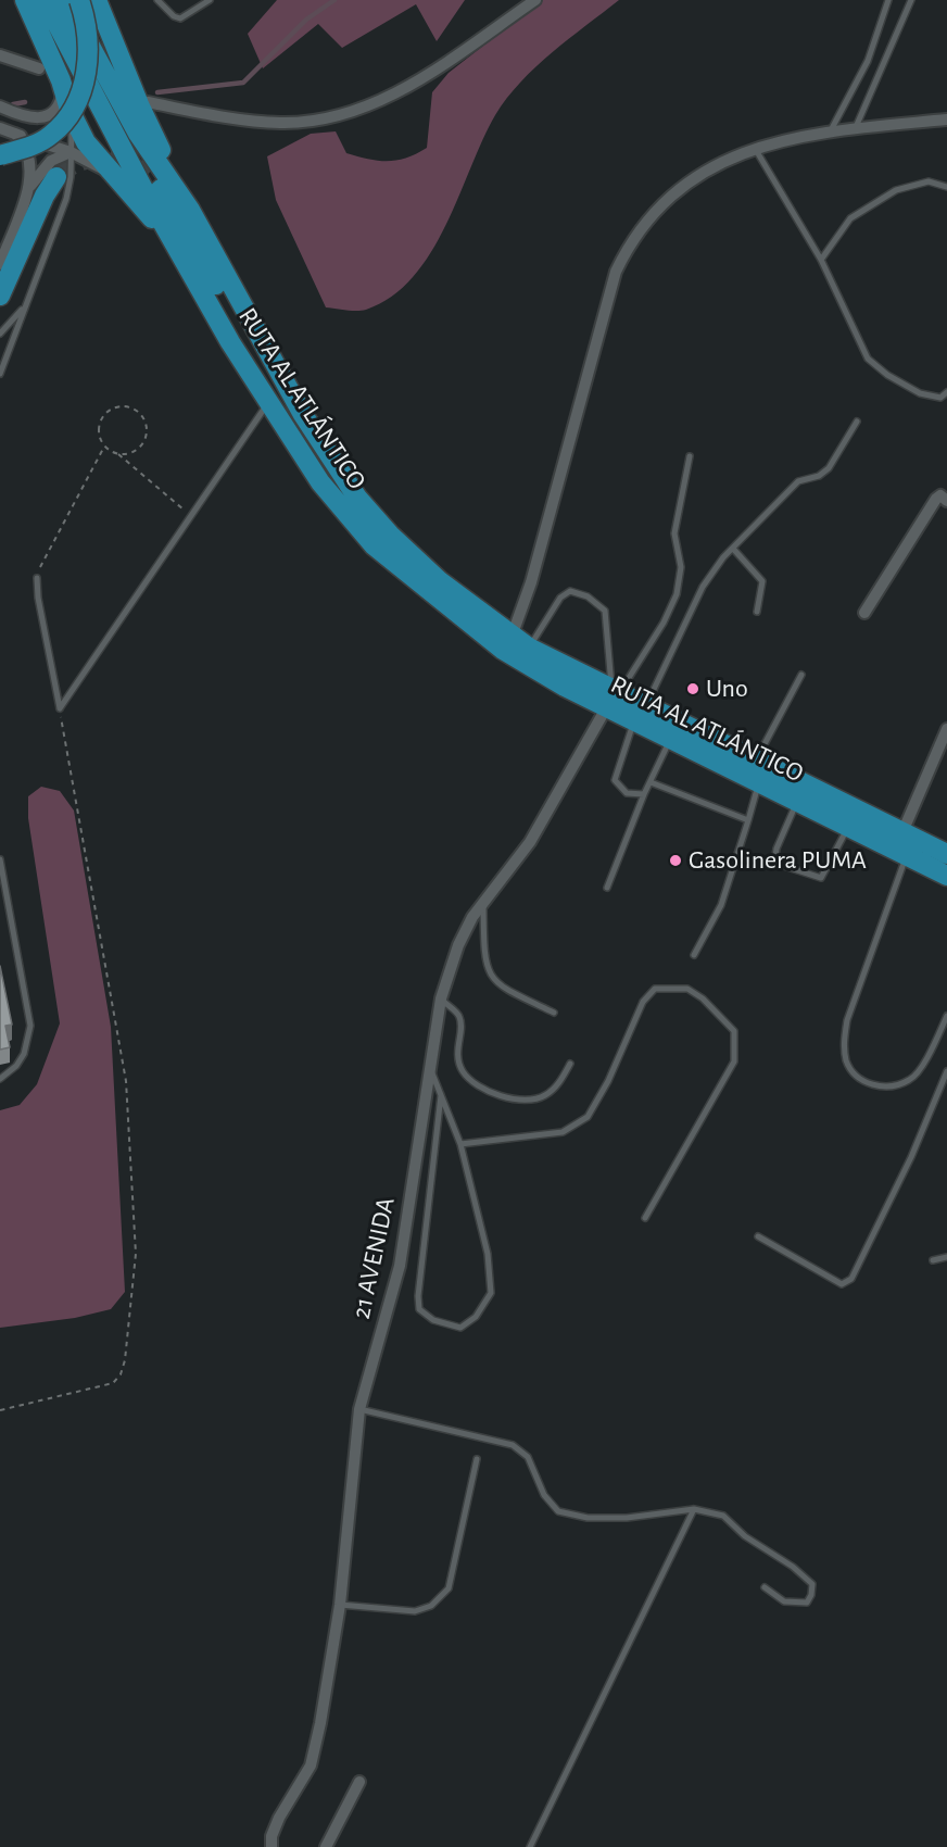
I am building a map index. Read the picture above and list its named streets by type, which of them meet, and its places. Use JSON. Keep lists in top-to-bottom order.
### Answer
{
  "streets": {
    "highway": ["RUTA AL ATLÁNTICO"],
    "street": ["21 AVENIDA"]
  },
  "crossings": [
    ["RUTA AL ATLÁNTICO", "21 AVENIDA"]
  ],
  "places": ["Uno", "Gasolinera PUMA"]
}
